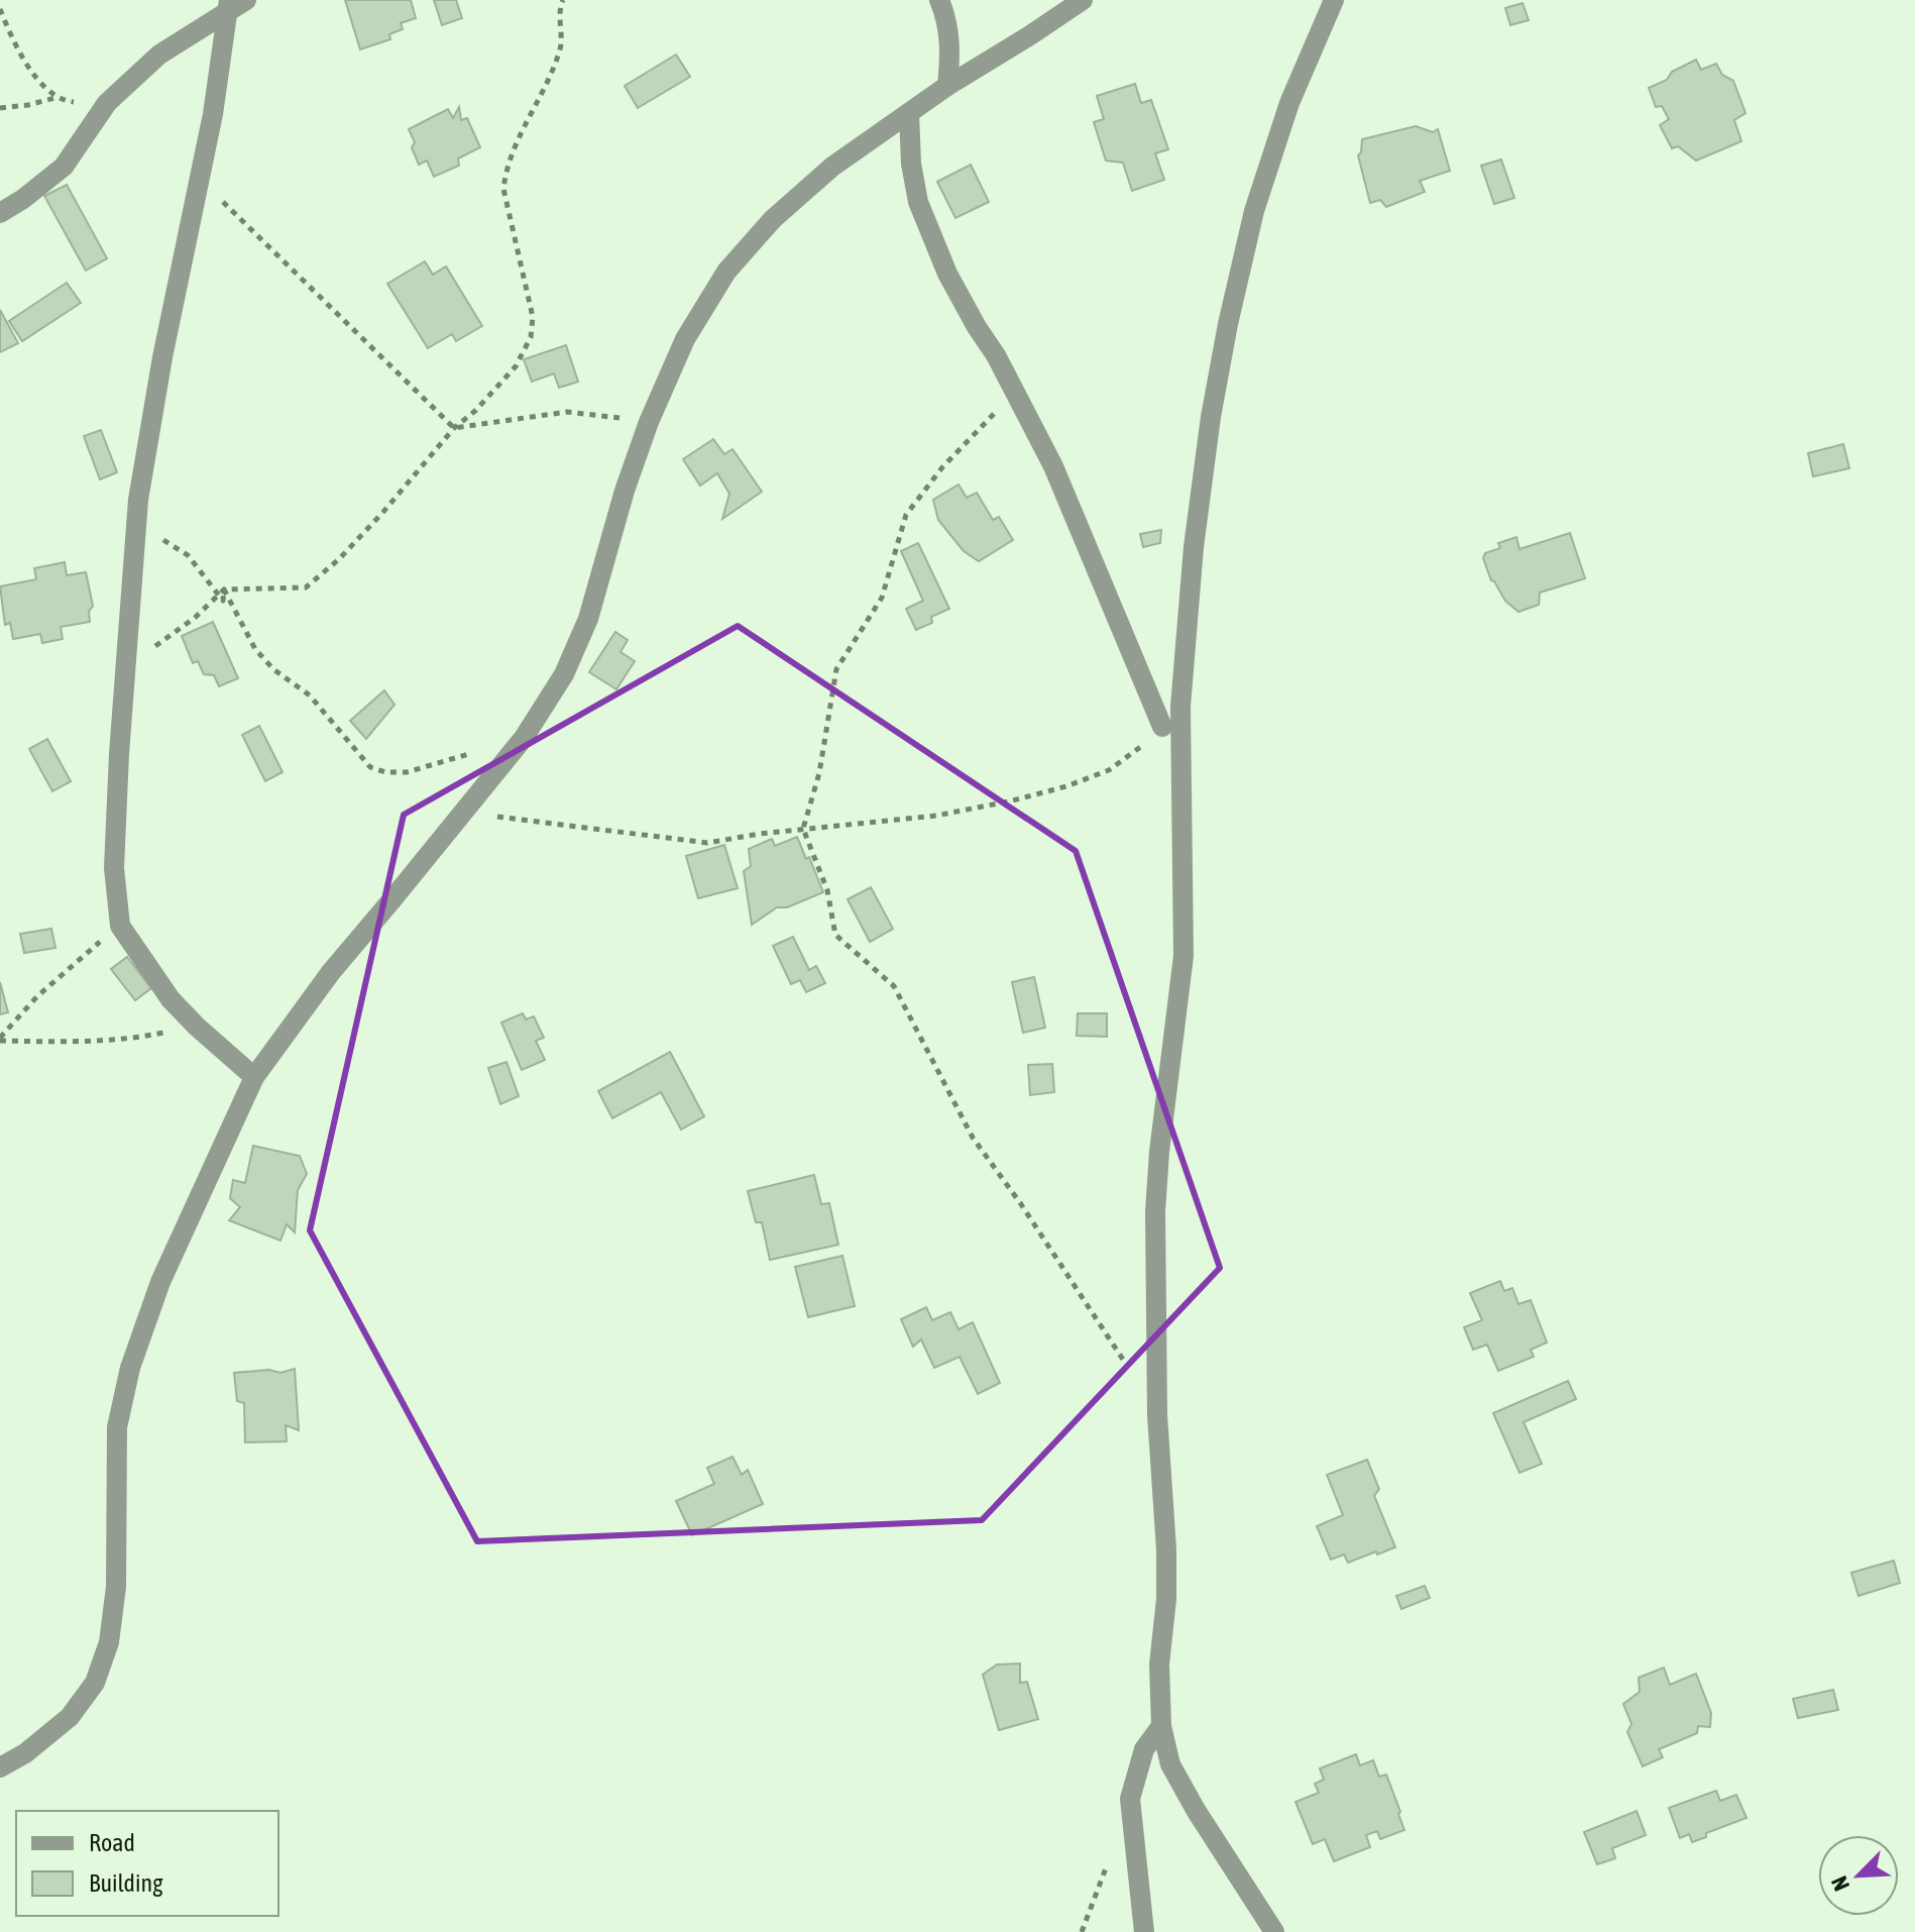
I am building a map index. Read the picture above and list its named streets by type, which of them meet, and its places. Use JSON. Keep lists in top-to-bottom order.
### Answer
{
  "legend": ["Road", "Building"],
  "north": "bottom left"
}
